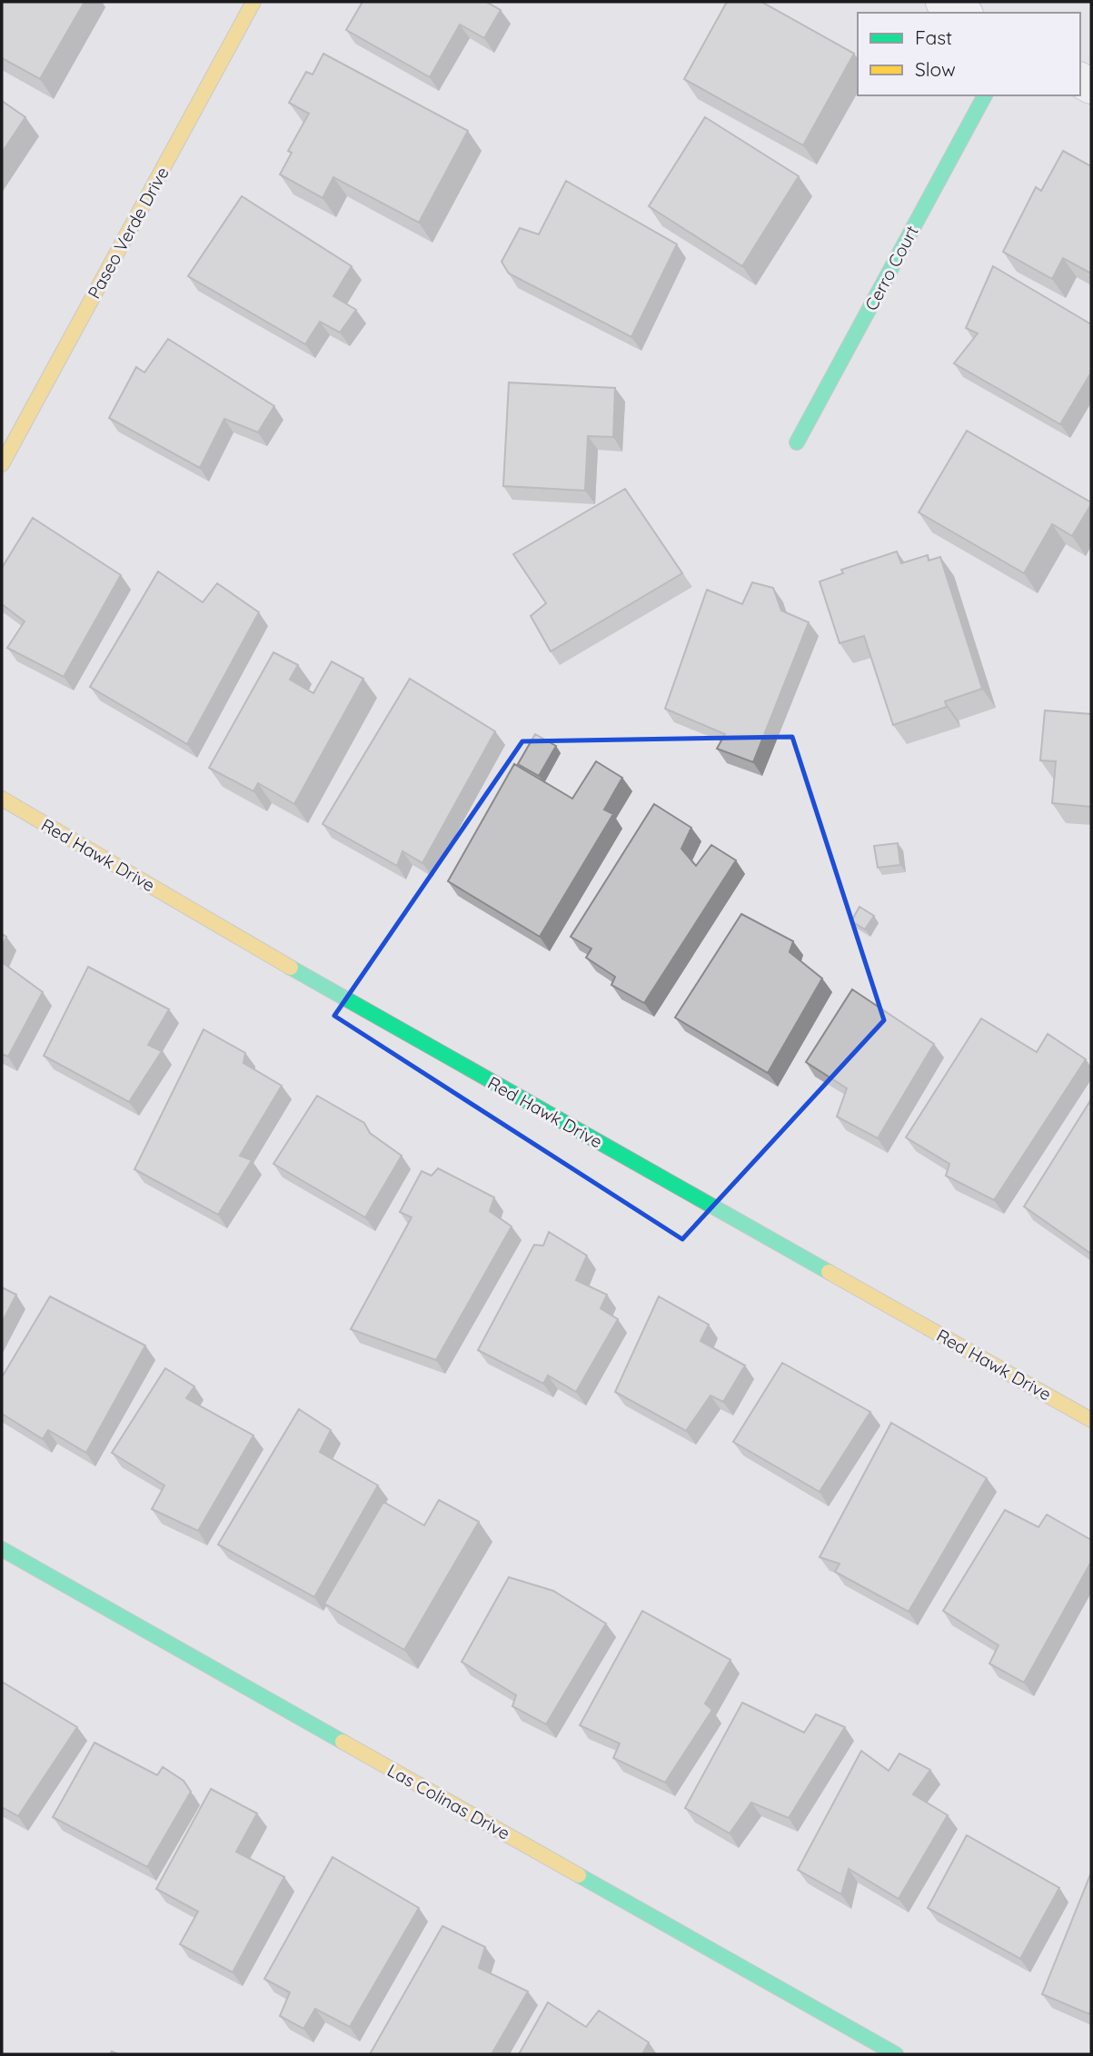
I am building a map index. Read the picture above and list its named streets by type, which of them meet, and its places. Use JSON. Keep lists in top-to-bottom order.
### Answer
{
  "streets": {
    "street": [
      "Paseo Verde Drive",
      "Cerro Court",
      "Red Hawk Drive",
      "Las Colinas Drive"
    ]
  },
  "legend": ["Fast", "Slow"]
}
